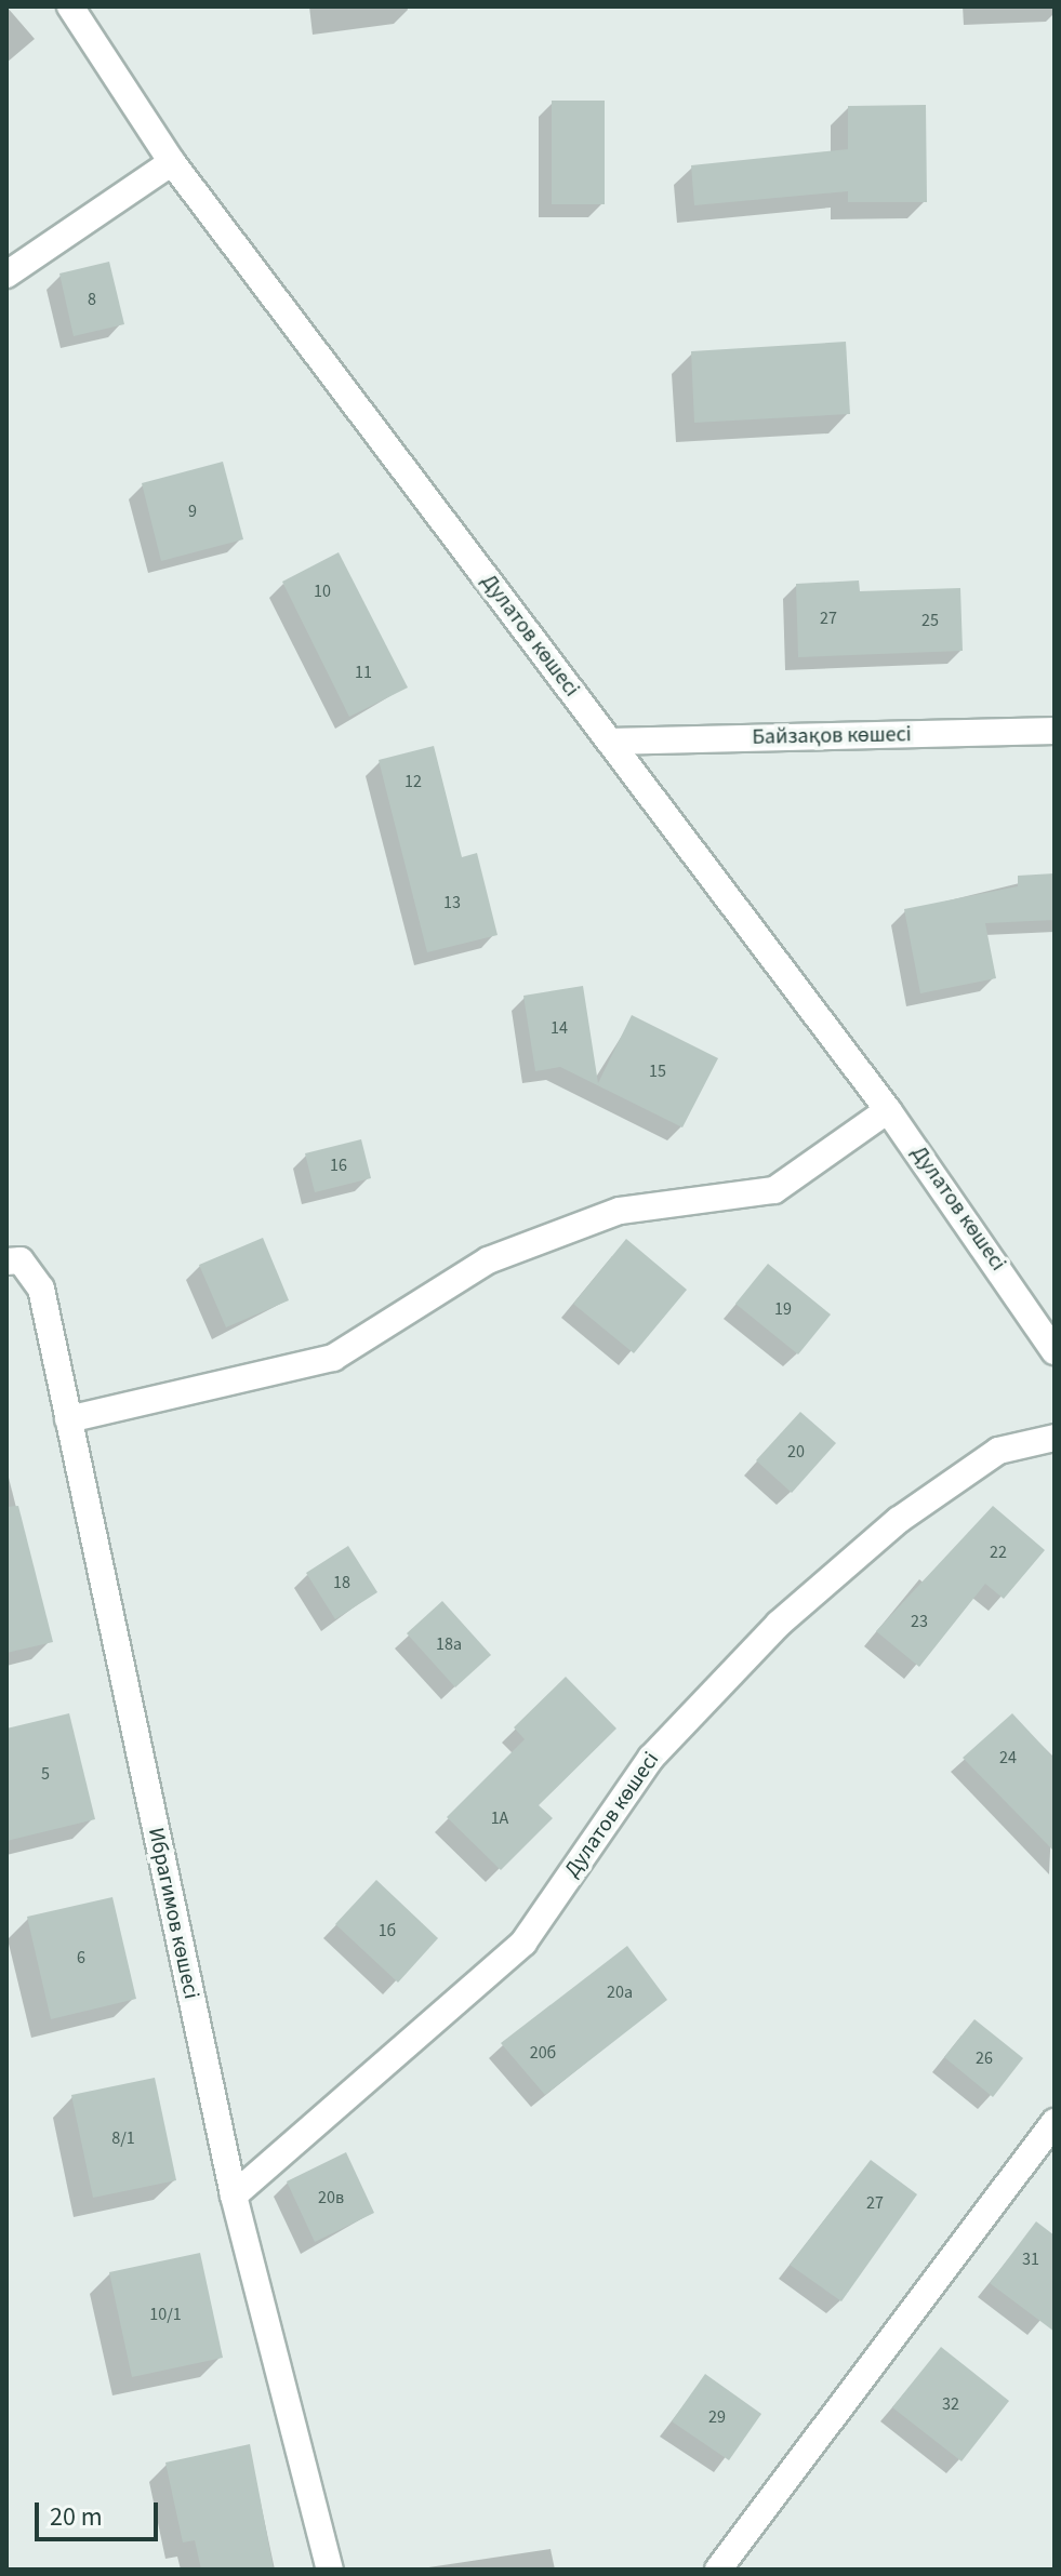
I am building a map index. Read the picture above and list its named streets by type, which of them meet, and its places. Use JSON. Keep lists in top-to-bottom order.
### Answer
{
  "streets": {
    "street": ["Дулатов көшесі", "Байзақов көшесі", "Ибрагимов көшесі"]
  },
  "crossings": [
    ["Дулатов көшесі", "Байзақов көшесі"],
    ["Дулатов көшесі", "Ибрагимов көшесі"]
  ],
  "house_numbers": [
    "8",
    "9",
    "10",
    "27",
    "25",
    "11",
    "12",
    "13",
    "14",
    "15",
    "16",
    "19",
    "20",
    "22",
    "18",
    "23",
    "18а",
    "24",
    "5",
    "1А",
    "1б",
    "6",
    "20а",
    "20б",
    "26",
    "8/1",
    "20в",
    "27",
    "31",
    "10/1",
    "32",
    "29"
  ],
  "scale_bar": "20 m"
}
